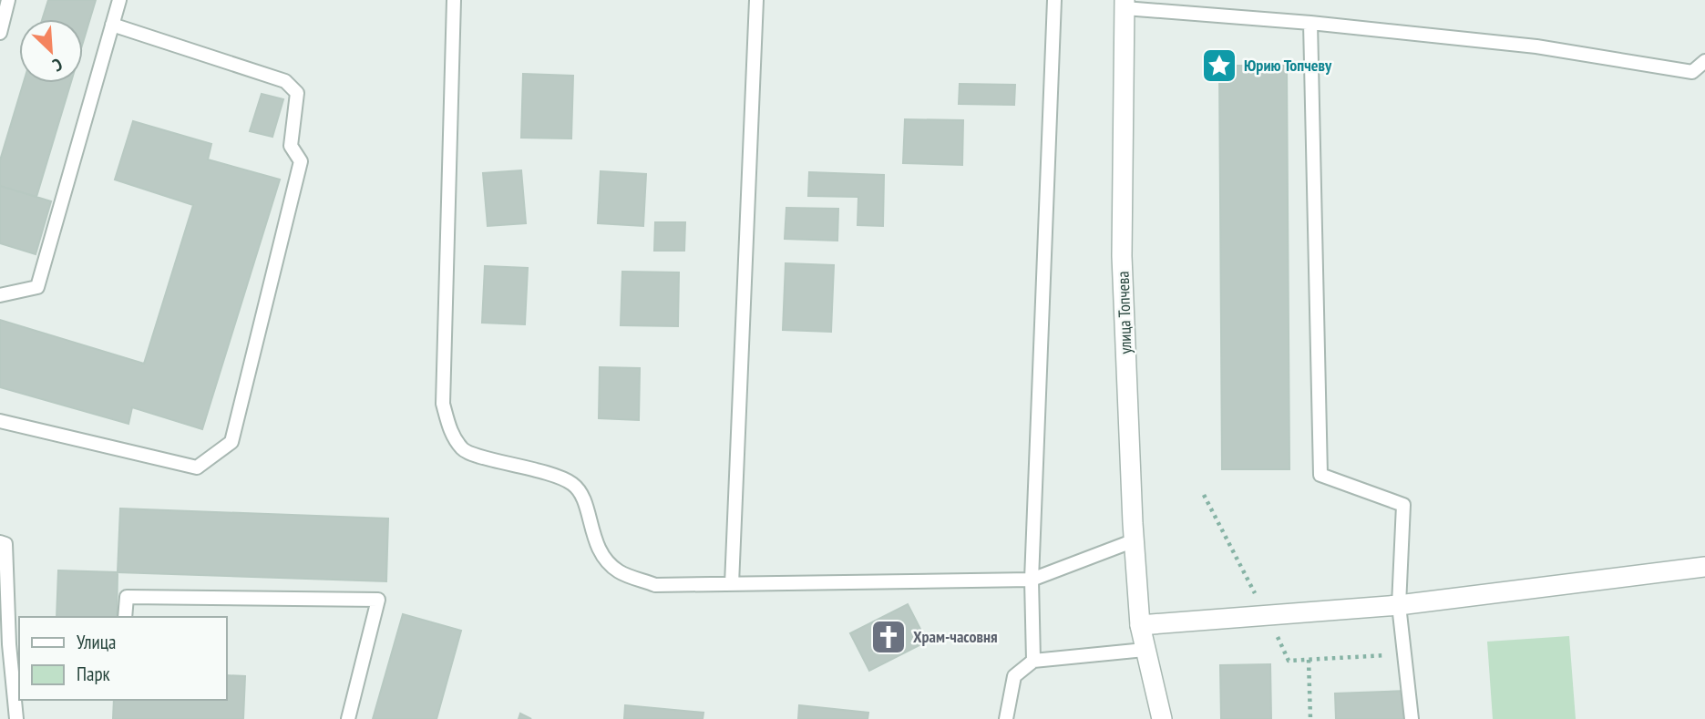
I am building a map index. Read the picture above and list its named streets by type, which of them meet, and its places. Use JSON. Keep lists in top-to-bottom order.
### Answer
{
  "streets": {
    "street": ["улица Топчева"]
  },
  "places": {
    "place": ["Юрию Топчеву"],
    "church": ["Храм-часовня"]
  },
  "legend": ["Улица", "Парк"],
  "north": "bottom right"
}
